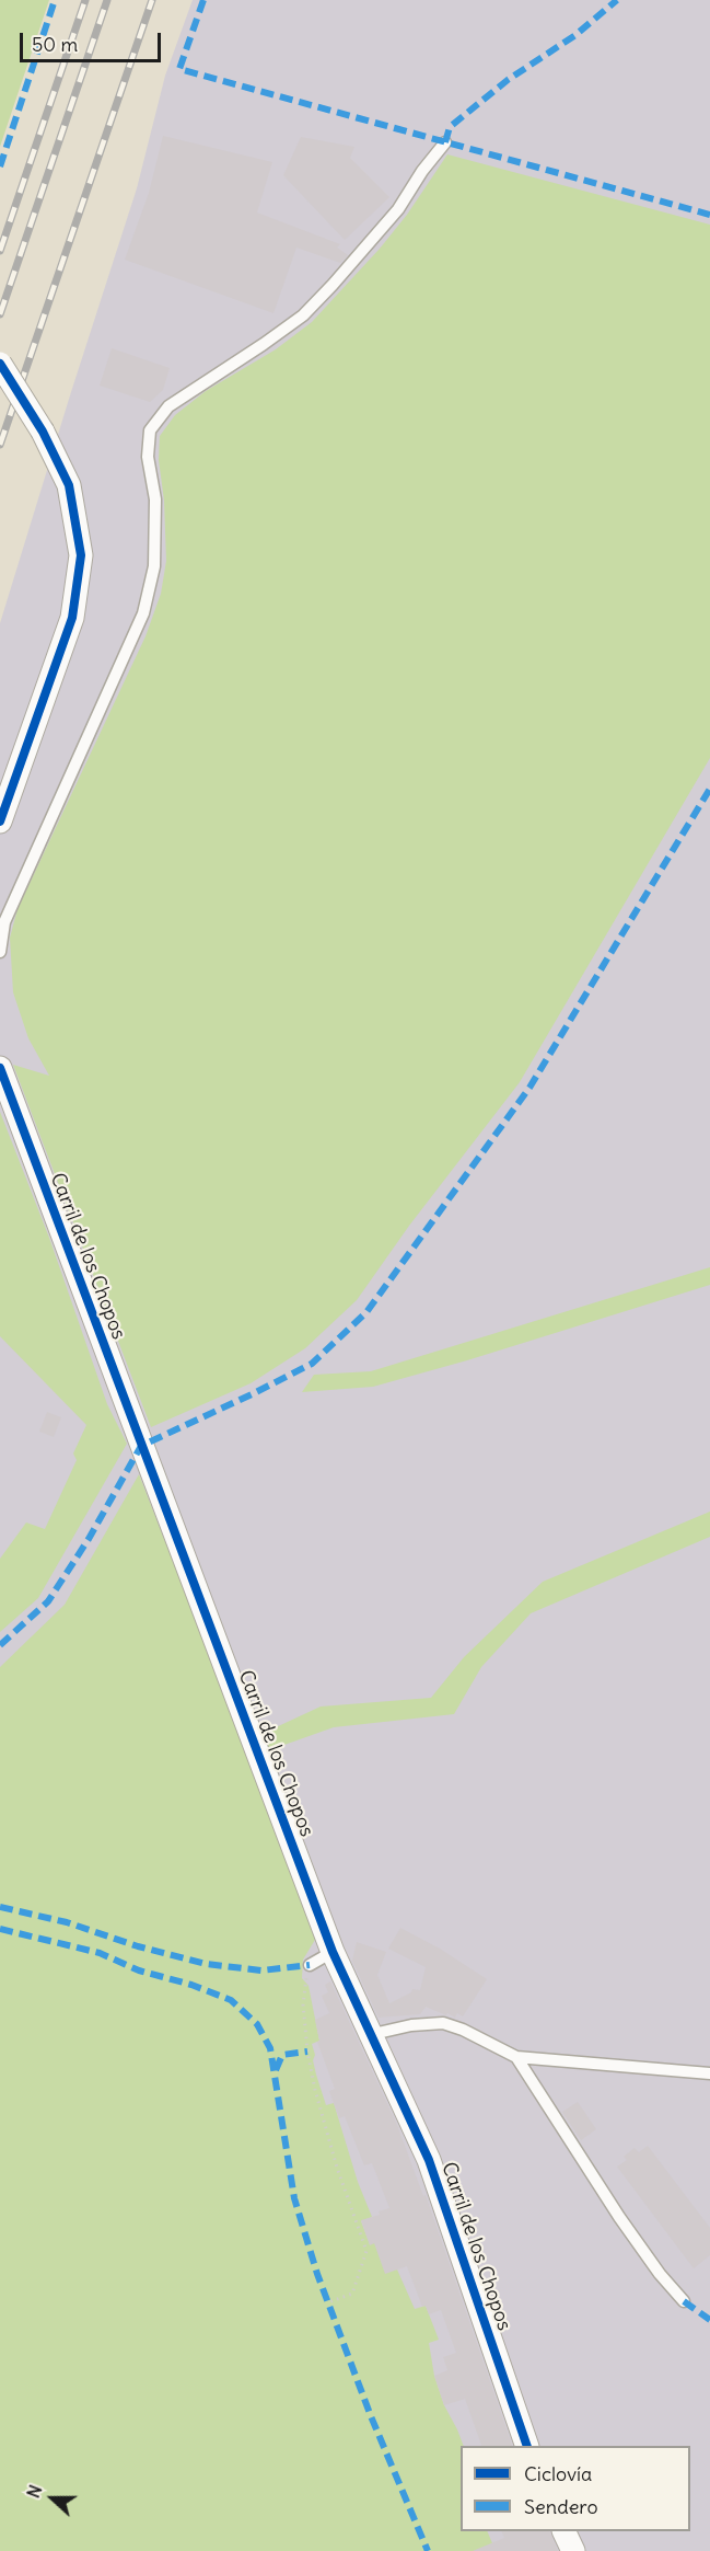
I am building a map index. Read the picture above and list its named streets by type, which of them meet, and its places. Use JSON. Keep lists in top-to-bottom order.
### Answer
{
  "streets": {
    "street": ["Carril de los Chopos"]
  },
  "legend": ["Ciclovía", "Sendero"],
  "scale_bar": "50 m",
  "north": "left"
}
